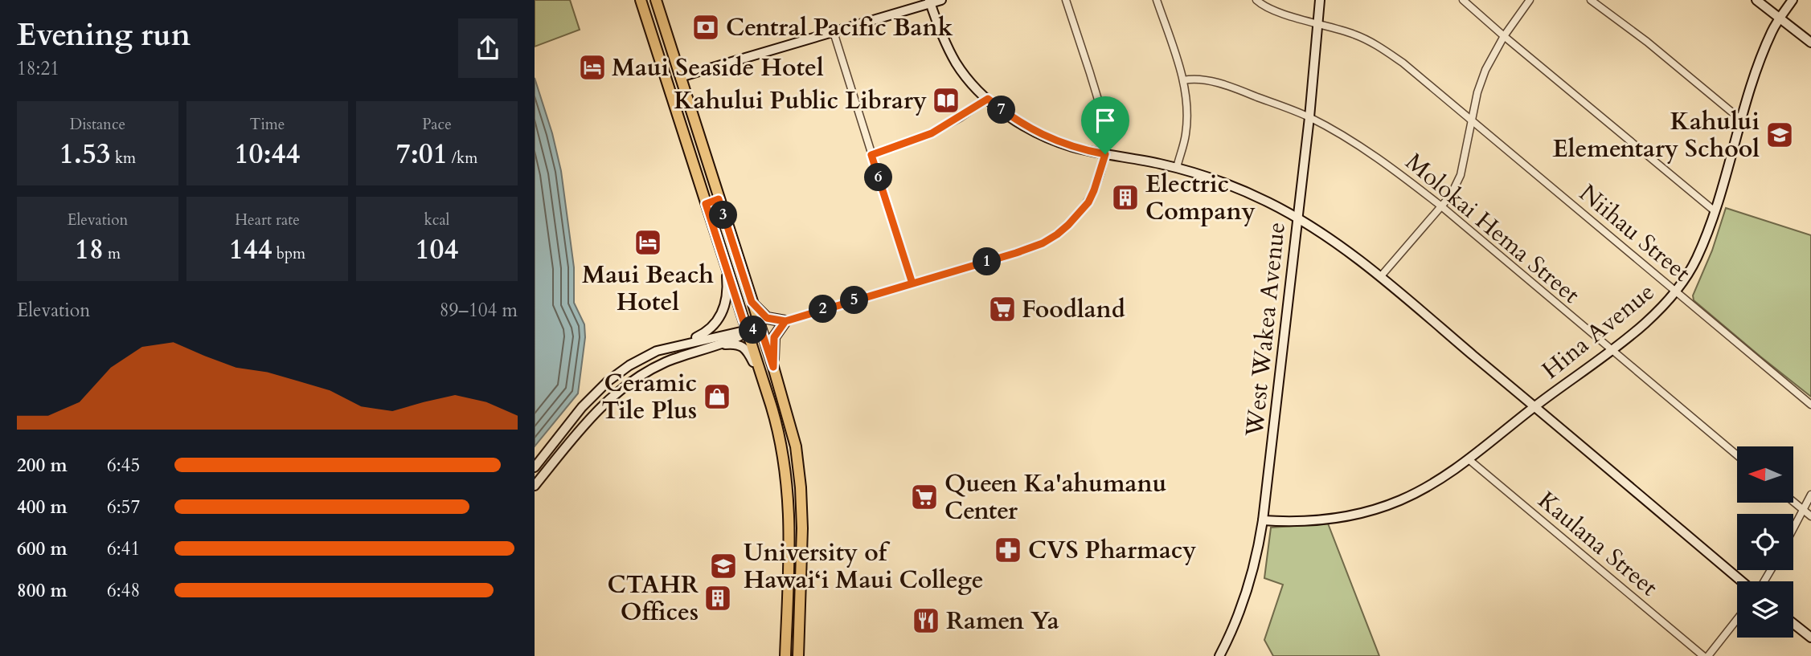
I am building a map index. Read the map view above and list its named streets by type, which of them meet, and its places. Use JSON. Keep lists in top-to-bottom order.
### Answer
{
  "streets": {
    "street": [
      "Molokai Hema Street",
      "Niihau Street",
      "West Wakea Avenue",
      "Hina Avenue",
      "Kaulana Street"
    ]
  },
  "crossings": [
    ["Molokai Hema Street", "West Wakea Avenue"],
    ["Molokai Hema Street", "Hina Avenue"],
    ["Niihau Street", "West Wakea Avenue"],
    ["Niihau Street", "Hina Avenue"],
    ["West Wakea Avenue", "Hina Avenue"],
    ["Hina Avenue", "Kaulana Street"]
  ],
  "places": {
    "bank": ["Central Pacific Bank"],
    "hotel": ["Maui Seaside Hotel", "Maui Beach Hotel"],
    "library": ["Kahului Public Library"],
    "school or university": ["Kahului Elementary School", "University of Hawai‘i Maui College"],
    "building": ["Electric Company", "CTAHR Offices"],
    "supermarket": ["Foodland", "Queen Ka'ahumanu Center"],
    "shop": ["Ceramic Tile Plus"],
    "pharmacy": ["CVS Pharmacy"],
    "restaurant": ["Ramen Ya"]
  },
  "north": "left",
  "page": {
    "heading": ["Evening run", "18:21"],
    "stats": [
      ["Distance", "1.53 km"],
      ["Time", "10:44"],
      ["Pace", "7:01 /km"],
      ["Elevation", "18 m"],
      ["Heart rate", "144 bpm"],
      ["kcal", "104"]
    ],
    "pins": [
      "7",
      "6",
      "3",
      "1",
      "5",
      "2",
      "4"
    ],
    "chart": ["Elevation", "89–104 m"],
    "list": [
      {
        "name": "200 m",
        "note": "6:45"
      },
      {
        "name": "400 m",
        "note": "6:57"
      },
      {
        "name": "600 m",
        "note": "6:41"
      },
      {
        "name": "800 m",
        "note": "6:48"
      }
    ]
  }
}
